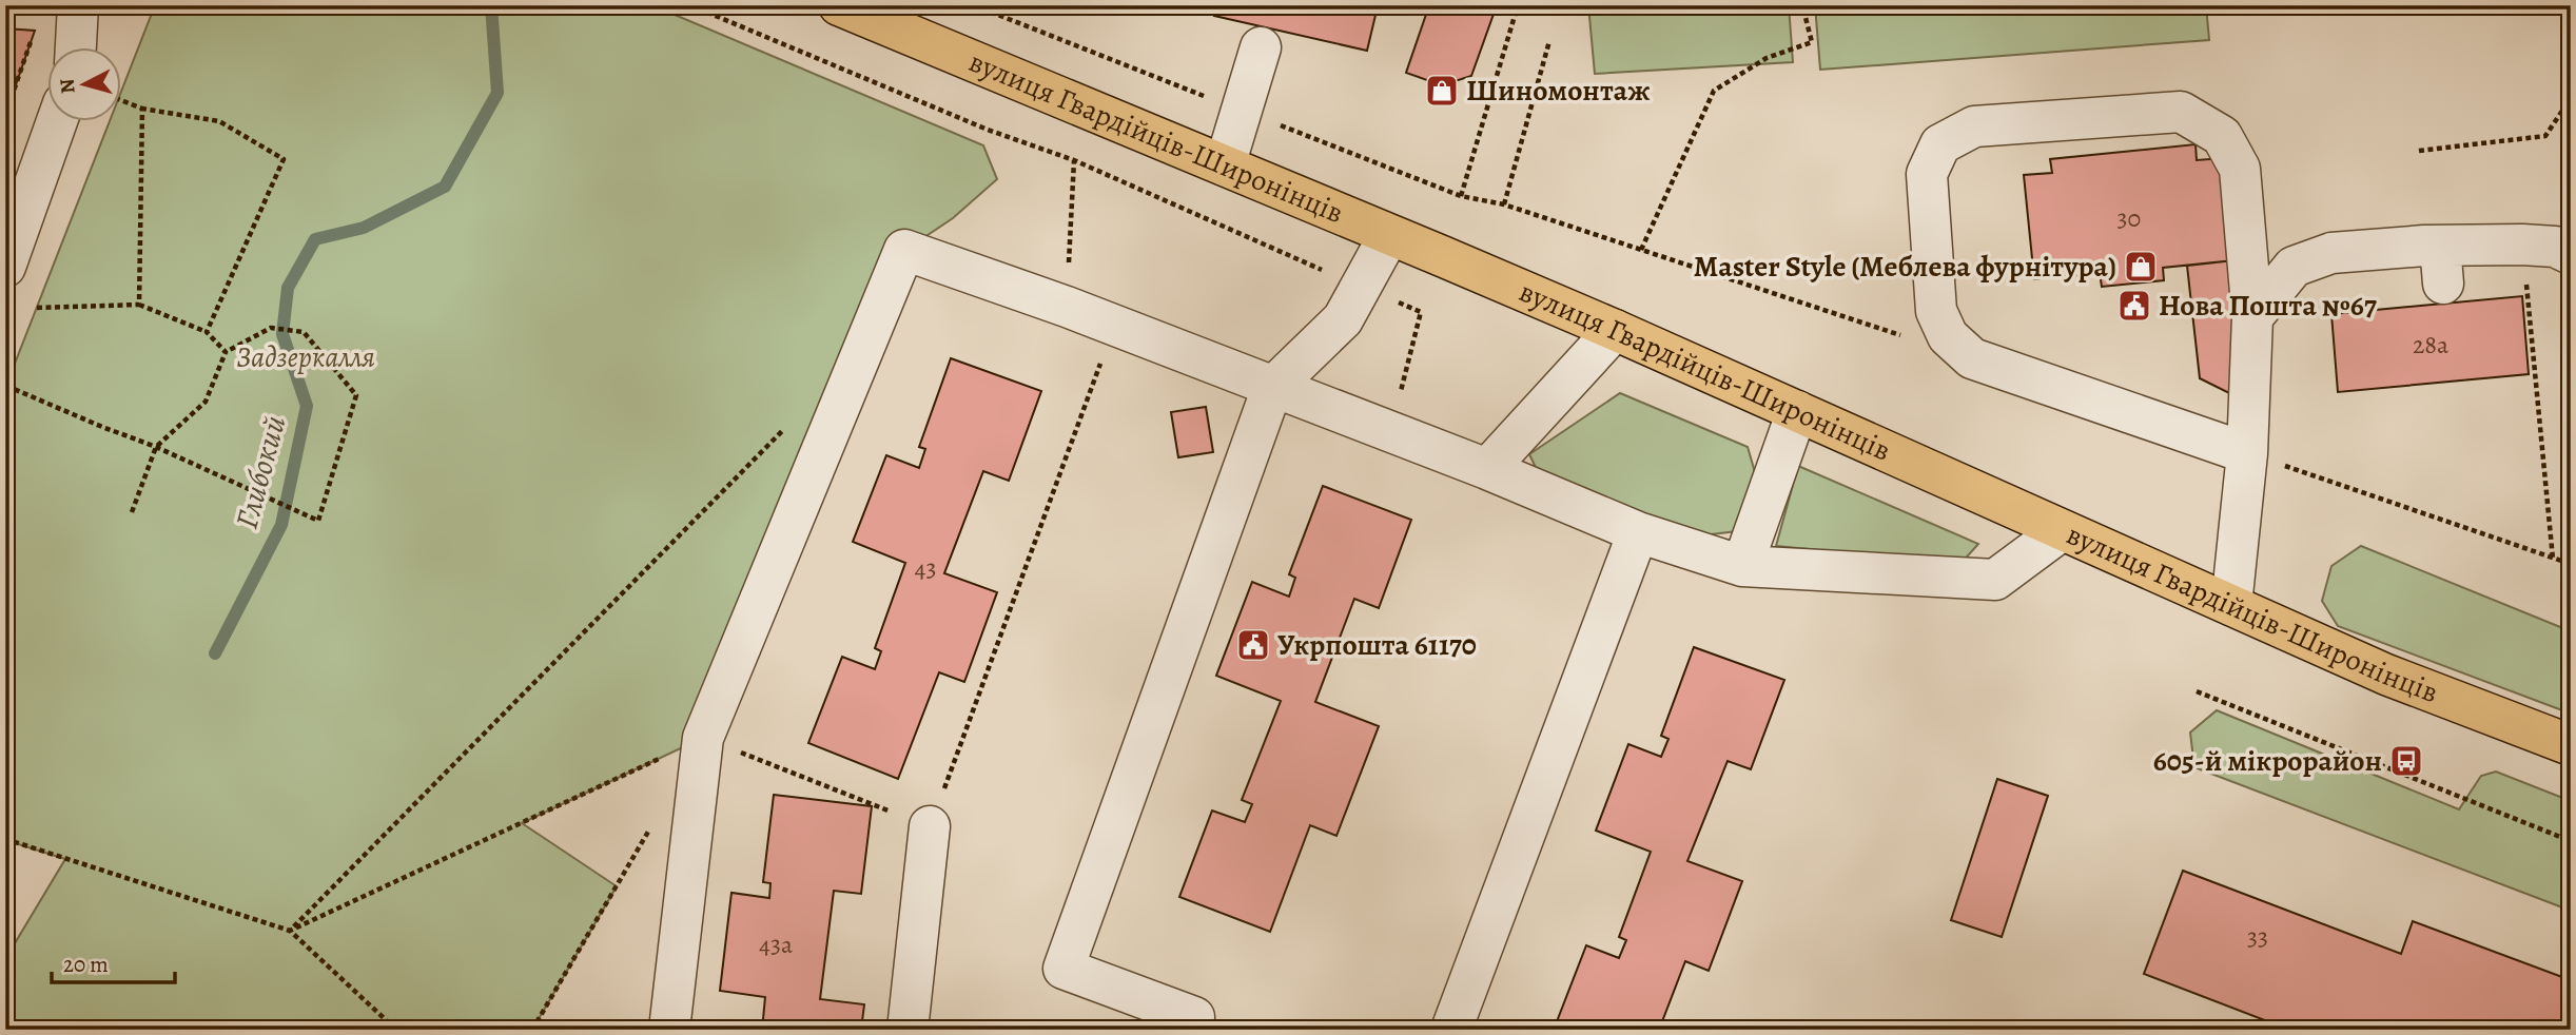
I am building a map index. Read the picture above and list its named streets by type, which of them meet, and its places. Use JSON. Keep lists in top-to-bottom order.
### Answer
{
  "streets": {
    "main road": ["вулиця Гвардійців-Широнінців"]
  },
  "water": ["Глибокий"],
  "parks": ["Задзеркалля"],
  "places": {
    "shop": ["Шиномонтаж", "Master Style (Меблева фурнітура)"],
    "public building": ["Нова Пошта №67", "Укрпошта 61170"],
    "bus stop": ["605-й мікрорайон"]
  },
  "house_numbers": [
    "30",
    "28а",
    "43",
    "33",
    "43а"
  ],
  "scale_bar": "20 m",
  "north": "left"
}
